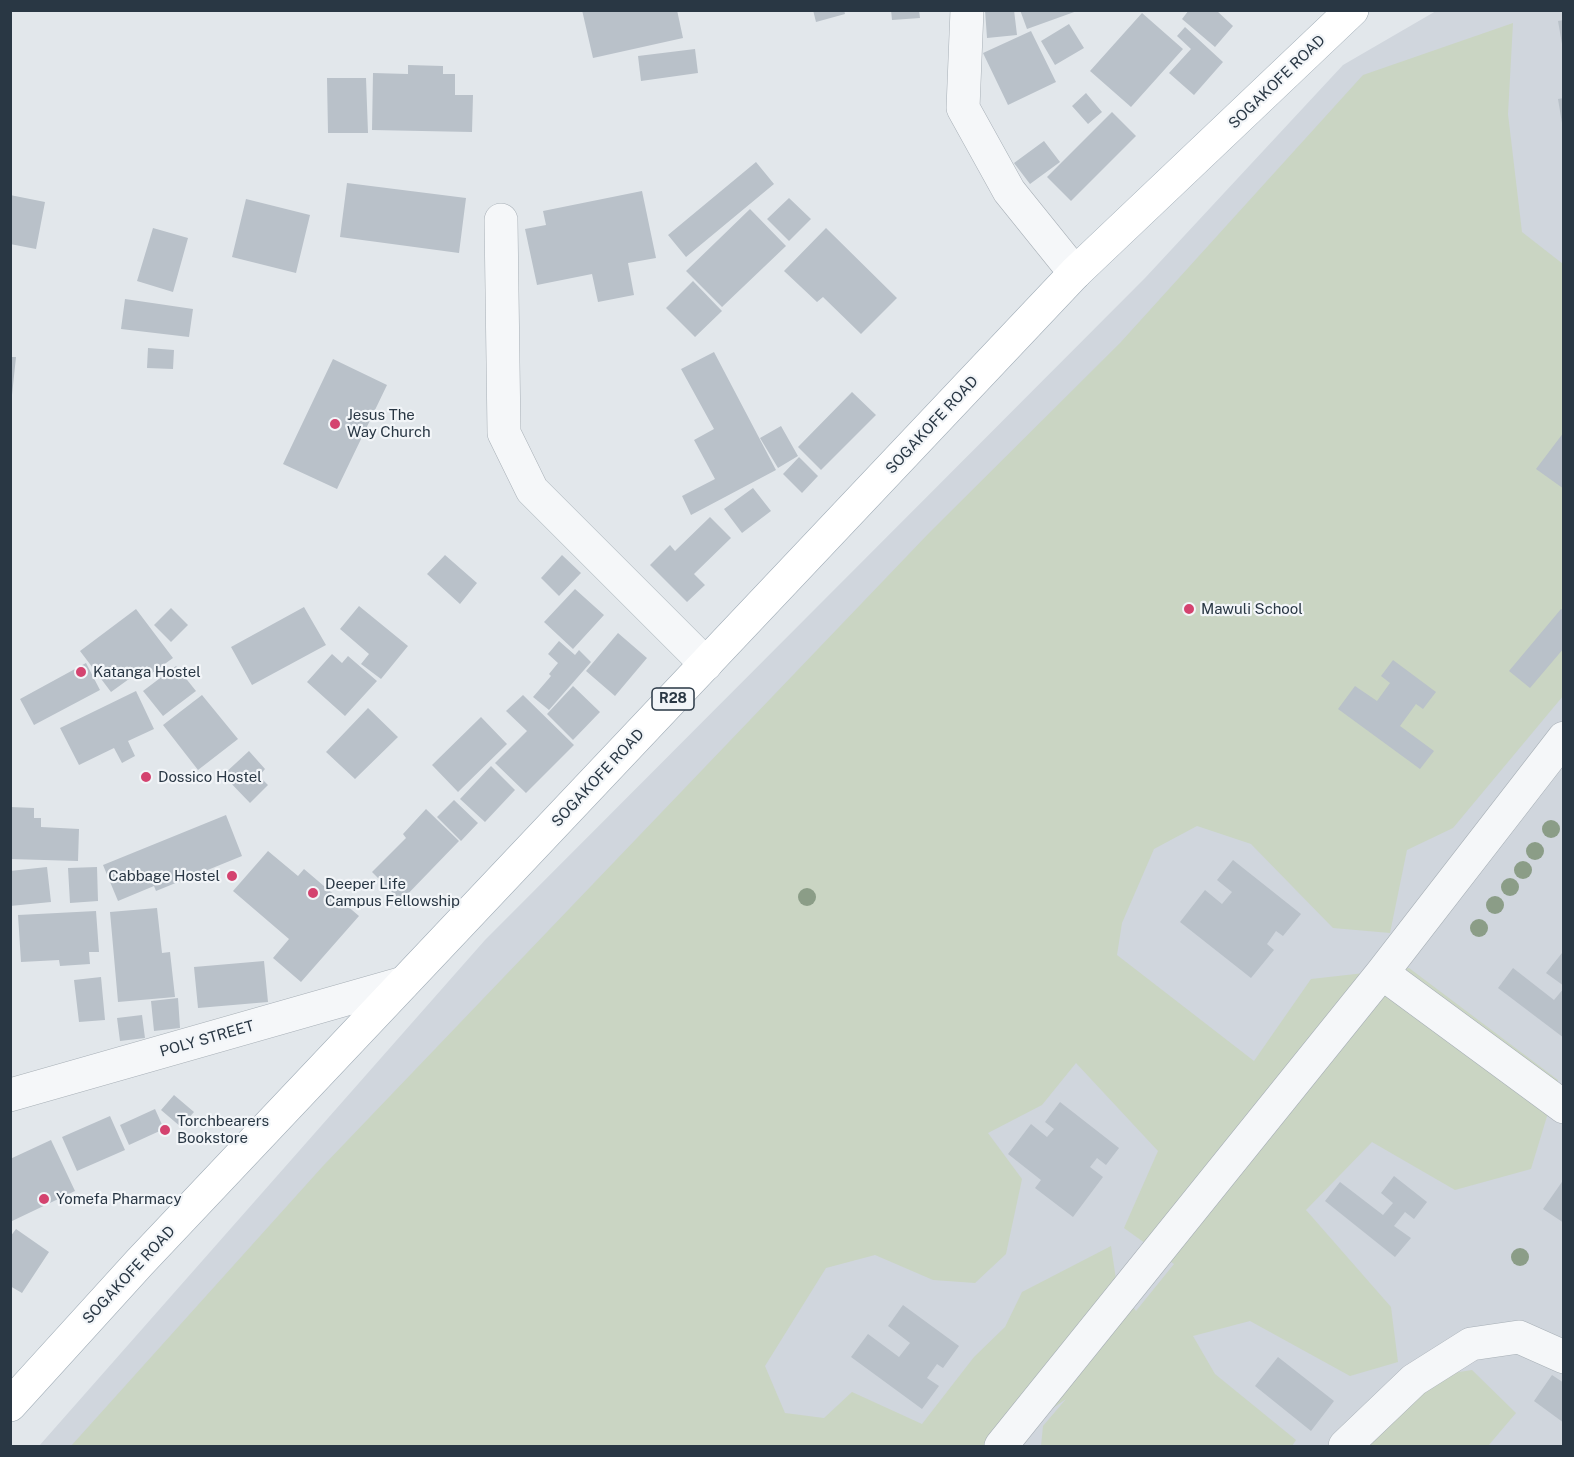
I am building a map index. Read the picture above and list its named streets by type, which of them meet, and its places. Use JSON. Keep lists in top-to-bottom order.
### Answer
{
  "streets": {
    "main road": ["SOGAKOFE ROAD", "R28"],
    "street": ["POLY STREET"]
  },
  "crossings": [
    ["SOGAKOFE ROAD", "POLY STREET"]
  ],
  "places": [
    "Jesus The Way Church",
    "Mawuli School",
    "Katanga Hostel",
    "Dossico Hostel",
    "Cabbage Hostel",
    "Deeper Life Campus Fellowship",
    "Torchbearers Bookstore",
    "Yomefa Pharmacy"
  ]
}
